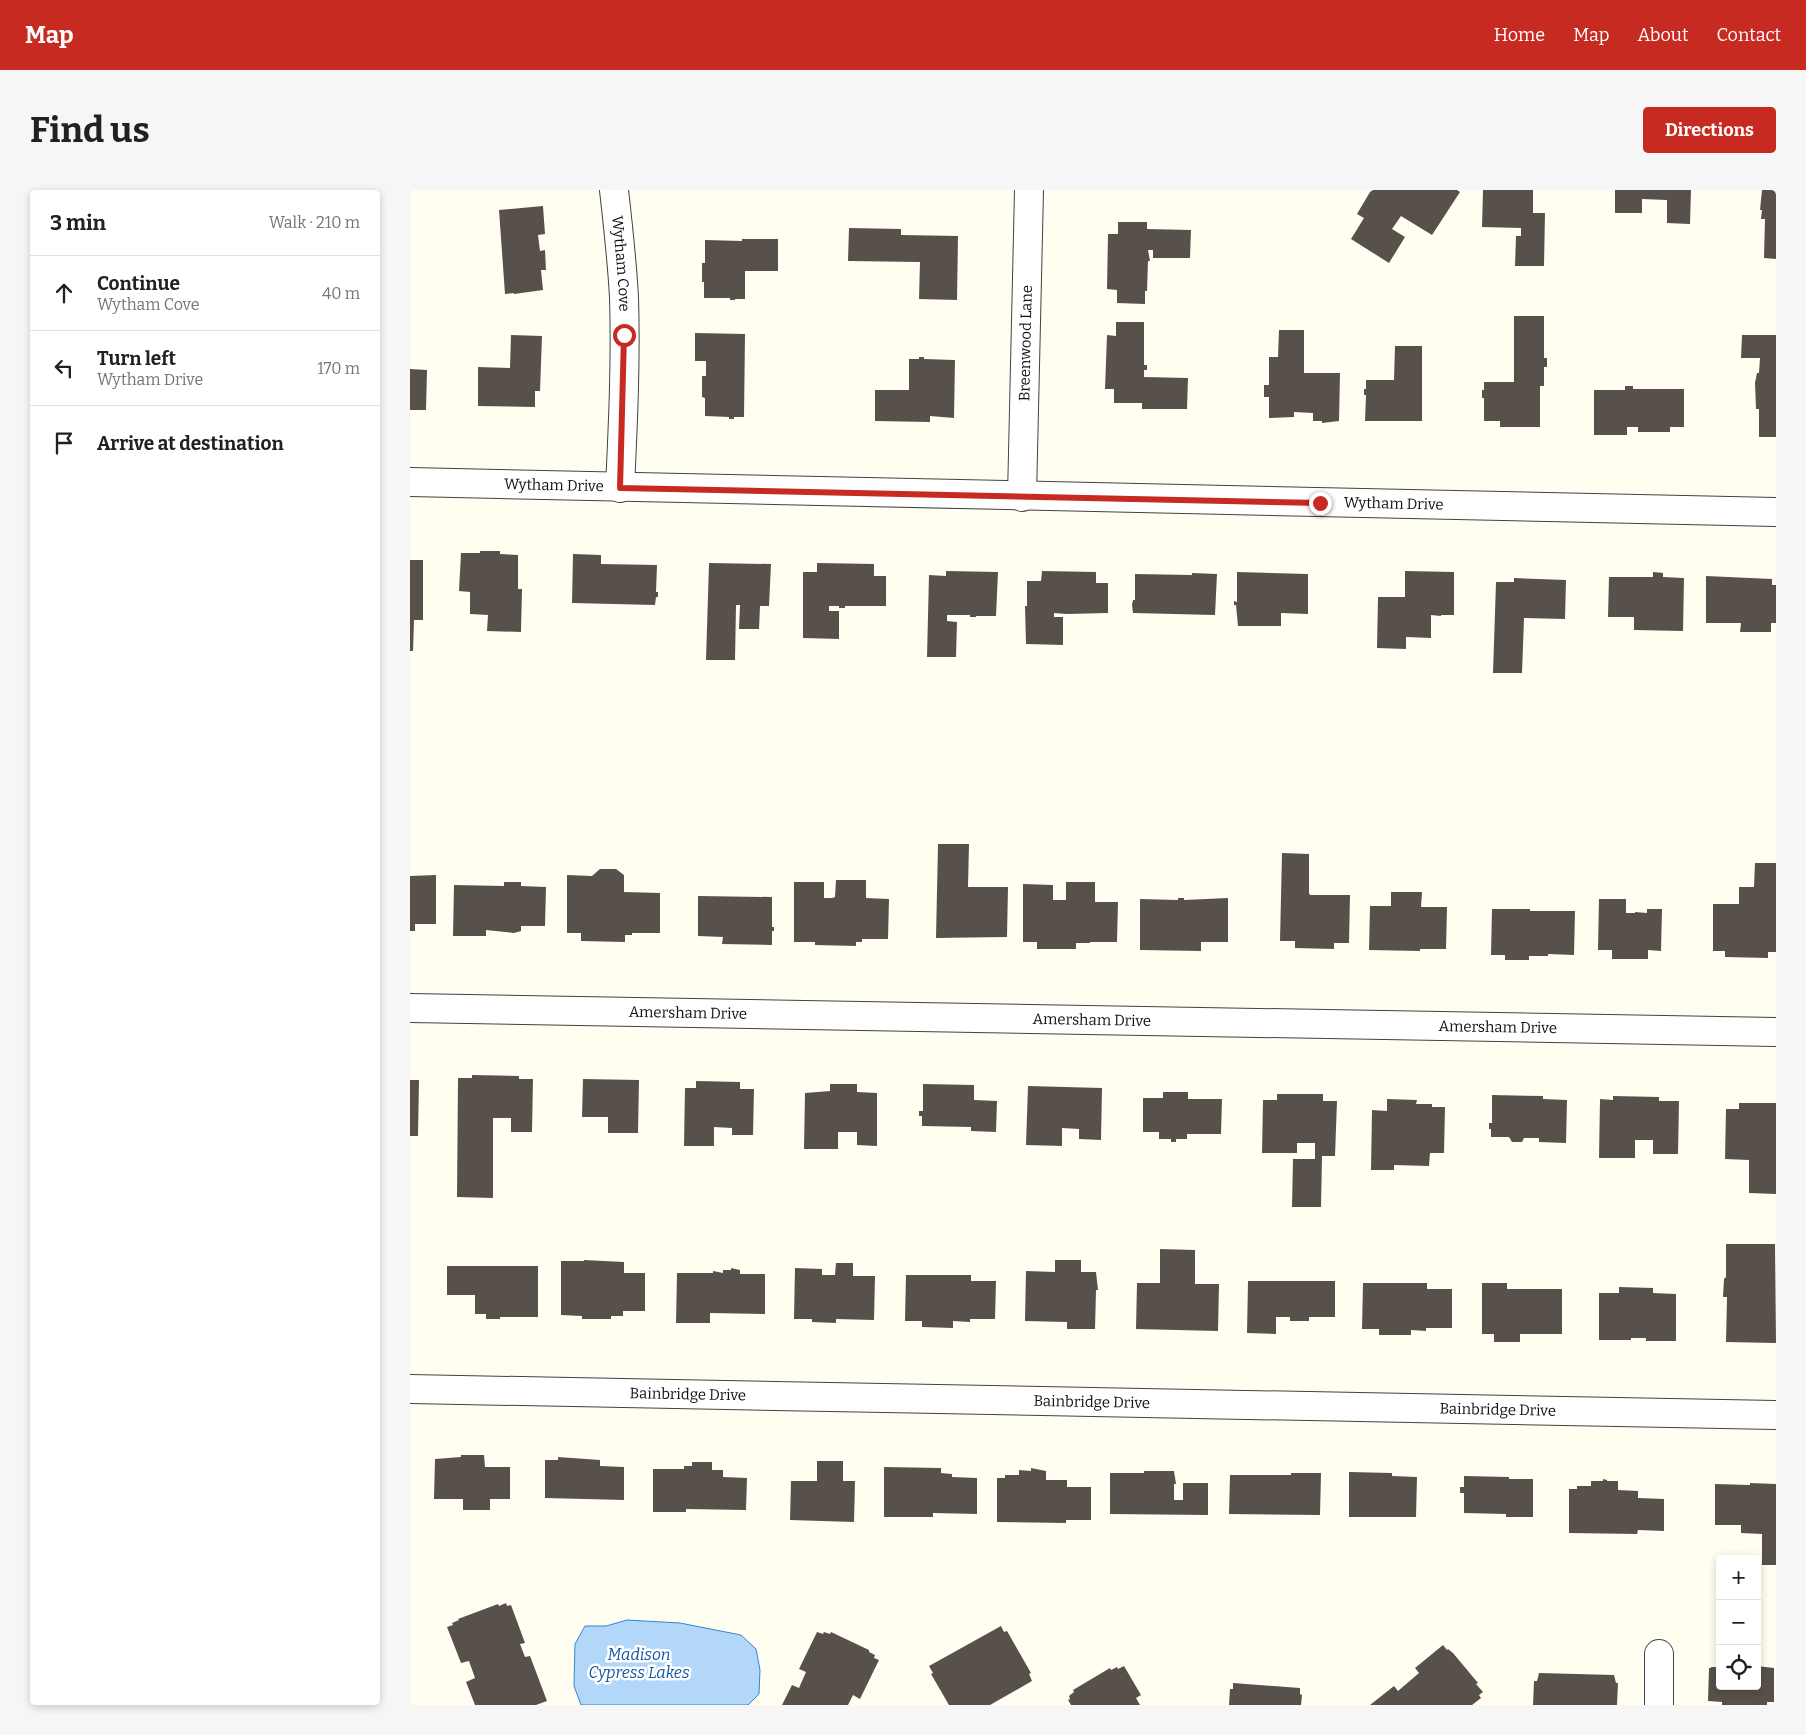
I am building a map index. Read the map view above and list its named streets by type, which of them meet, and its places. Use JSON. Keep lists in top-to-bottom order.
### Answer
{
  "streets": {
    "street": [
      "Wytham Cove",
      "Breenwood Lane",
      "Wytham Drive",
      "Amersham Drive",
      "Bainbridge Drive"
    ]
  },
  "crossings": [
    ["Wytham Cove", "Wytham Drive"],
    ["Breenwood Lane", "Wytham Drive"]
  ],
  "water": ["Madison Cypress Lakes"],
  "page": {
    "header": "Map",
    "nav": [
      "Home",
      "Map",
      "About",
      "Contact"
    ],
    "buttons": "Directions",
    "title": "Find us",
    "heading": ["3 min", "Walk · 210 m"],
    "list": [
      ["Continue", "Wytham Cove", "40 m"],
      ["Turn left", "Wytham Drive", "170 m"],
      "Arrive at destination"
    ],
    "map_buttons": ["+", "−"]
  }
}
